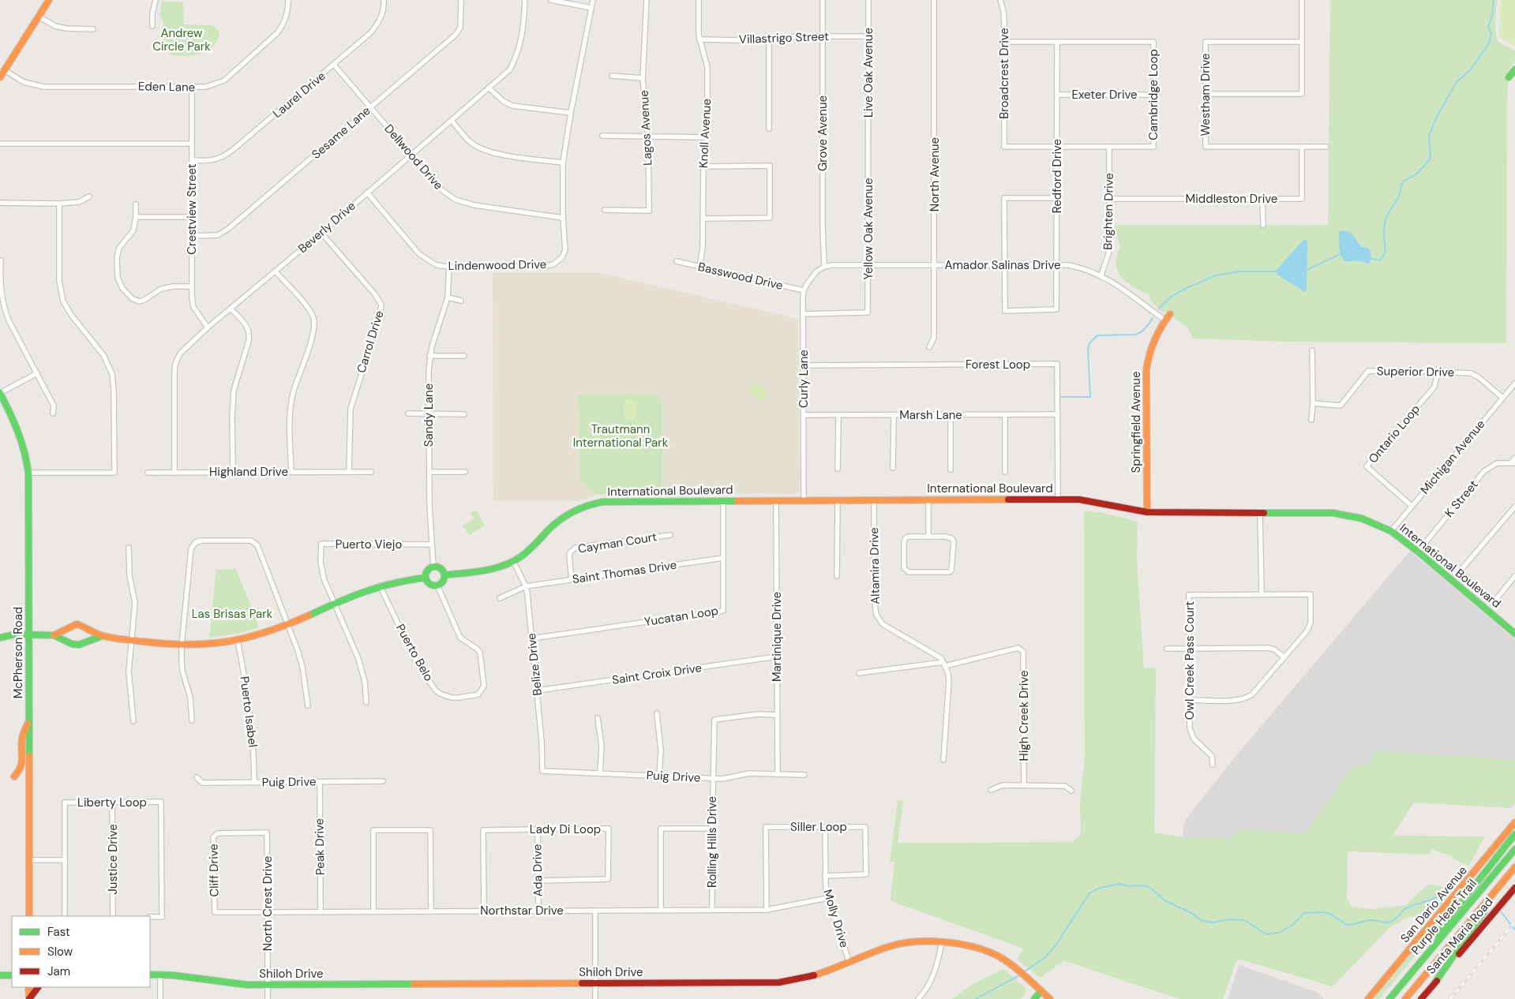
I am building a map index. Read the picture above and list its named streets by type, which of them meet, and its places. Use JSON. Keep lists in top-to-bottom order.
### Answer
{
  "streets": {
    "main road": [
      "Springfield Avenue",
      "International Boulevard",
      "McPherson Road",
      "San Dario Avenue",
      "Purple Heart Trail",
      "Santa Maria Road",
      "Shiloh Drive"
    ],
    "street": [
      "Villastrigo Street",
      "Live Oak Avenue",
      "Broadcrest Drive",
      "Eden Lane",
      "Laurel Drive",
      "Exeter Drive",
      "Cambridge Loop",
      "Westham Drive",
      "Lagos Avenue",
      "Sesame Lane",
      "Knoll Avenue",
      "Grove Avenue",
      "Dellwood Drive",
      "North Avenue",
      "Redford Drive",
      "Middleston Drive",
      "Crestview Street",
      "Brighten Drive",
      "Beverly Drive",
      "Yellow Oak Avenue",
      "Lindenwood Drive",
      "Amador Salinas Drive",
      "Basswood Drive",
      "Carrol Drive",
      "Forest Loop",
      "Superior Drive",
      "Curly Lane",
      "Sandy Lane",
      "Marsh Lane",
      "Ontario Loop",
      "Michigan Avenue",
      "Highland Drive",
      "K Street",
      "Cayman Court",
      "Puerto Viejo",
      "Altamira Drive",
      "Saint Thomas Drive",
      "Yucatan Loop",
      "Martinique Drive",
      "Puerto Belo",
      "Owl Creek Pass Court",
      "Belize Drive",
      "Saint Croix Drive",
      "Puerto Isabel",
      "High Creek Drive",
      "Puig Drive",
      "Liberty Loop",
      "Siller Loop",
      "Lady Di Loop",
      "Rolling Hills Drive",
      "Peak Drive",
      "Justice Drive",
      "Cliff Drive",
      "Ada Drive",
      "North Crest Drive",
      "Northstar Drive",
      "Molly Drive"
    ]
  },
  "crossings": [
    ["Villastrigo Street", "Live Oak Avenue"],
    ["Villastrigo Street", "Knoll Avenue"],
    ["Villastrigo Street", "Grove Avenue"],
    ["Live Oak Avenue", "Yellow Oak Avenue"],
    ["Broadcrest Drive", "Cambridge Loop"],
    ["Eden Lane", "Crestview Street"],
    ["Laurel Drive", "Dellwood Drive"],
    ["Laurel Drive", "Crestview Street"],
    ["Exeter Drive", "Cambridge Loop"],
    ["Exeter Drive", "Redford Drive"],
    ["Cambridge Loop", "Redford Drive"],
    ["Cambridge Loop", "Brighten Drive"],
    ["Westham Drive", "Middleston Drive"],
    ["Sesame Lane", "Dellwood Drive"],
    ["Sesame Lane", "Crestview Street"],
    ["Knoll Avenue", "Basswood Drive"],
    ["Grove Avenue", "Amador Salinas Drive"],
    ["Dellwood Drive", "Beverly Drive"],
    ["Dellwood Drive", "Lindenwood Drive"],
    ["North Avenue", "Amador Salinas Drive"],
    ["Redford Drive", "Amador Salinas Drive"],
    ["Middleston Drive", "Brighten Drive"],
    ["Crestview Street", "Beverly Drive"],
    ["Brighten Drive", "Amador Salinas Drive"],
    ["Beverly Drive", "Lindenwood Drive"],
    ["Beverly Drive", "Carrol Drive"],
    ["Beverly Drive", "Highland Drive"],
    ["Yellow Oak Avenue", "Amador Salinas Drive"],
    ["Yellow Oak Avenue", "Curly Lane"],
    ["Lindenwood Drive", "Sandy Lane"],
    ["Amador Salinas Drive", "Springfield Avenue"],
    ["Basswood Drive", "Curly Lane"],
    ["Carrol Drive", "Highland Drive"],
    ["Forest Loop", "Curly Lane"],
    ["Forest Loop", "Marsh Lane"],
    ["Forest Loop", "International Boulevard"],
    ["Superior Drive", "Ontario Loop"],
    ["Superior Drive", "Michigan Avenue"],
    ["Curly Lane", "Marsh Lane"],
    ["Curly Lane", "International Boulevard"],
    ["Sandy Lane", "International Boulevard"],
    ["Sandy Lane", "Puerto Viejo"],
    ["Sandy Lane", "Puerto Belo"],
    ["Springfield Avenue", "International Boulevard"],
    ["Ontario Loop", "Michigan Avenue"],
    ["Michigan Avenue", "International Boulevard"],
    ["International Boulevard", "K Street"],
    ["International Boulevard", "Altamira Drive"],
    ["International Boulevard", "Yucatan Loop"],
    ["International Boulevard", "Martinique Drive"],
    ["International Boulevard", "Puerto Belo"],
    ["International Boulevard", "Belize Drive"],
    ["Cayman Court", "Saint Thomas Drive"],
    ["Altamira Drive", "High Creek Drive"],
    ["Saint Thomas Drive", "Yucatan Loop"],
    ["Saint Thomas Drive", "Belize Drive"],
    ["Yucatan Loop", "Belize Drive"],
    ["Martinique Drive", "Saint Croix Drive"],
    ["Martinique Drive", "Puig Drive"],
    ["Martinique Drive", "Rolling Hills Drive"],
    ["Belize Drive", "Saint Croix Drive"],
    ["Belize Drive", "Puig Drive"],
    ["Puerto Isabel", "Puig Drive"],
    ["Puig Drive", "Rolling Hills Drive"],
    ["Puig Drive", "Peak Drive"],
    ["Liberty Loop", "Justice Drive"],
    ["Siller Loop", "Northstar Drive"],
    ["Siller Loop", "Molly Drive"],
    ["Lady Di Loop", "Ada Drive"],
    ["Lady Di Loop", "Northstar Drive"],
    ["Rolling Hills Drive", "Northstar Drive"],
    ["Peak Drive", "Northstar Drive"],
    ["Cliff Drive", "North Crest Drive"],
    ["Cliff Drive", "Northstar Drive"],
    ["Ada Drive", "Northstar Drive"],
    ["North Crest Drive", "Northstar Drive"],
    ["North Crest Drive", "Shiloh Drive"],
    ["Northstar Drive", "Molly Drive"],
    ["Molly Drive", "Shiloh Drive"]
  ],
  "parks": ["Andrew Circle Park", "Trautmann International Park", "Las Brisas Park"],
  "legend": ["Fast", "Slow", "Jam"]
}
